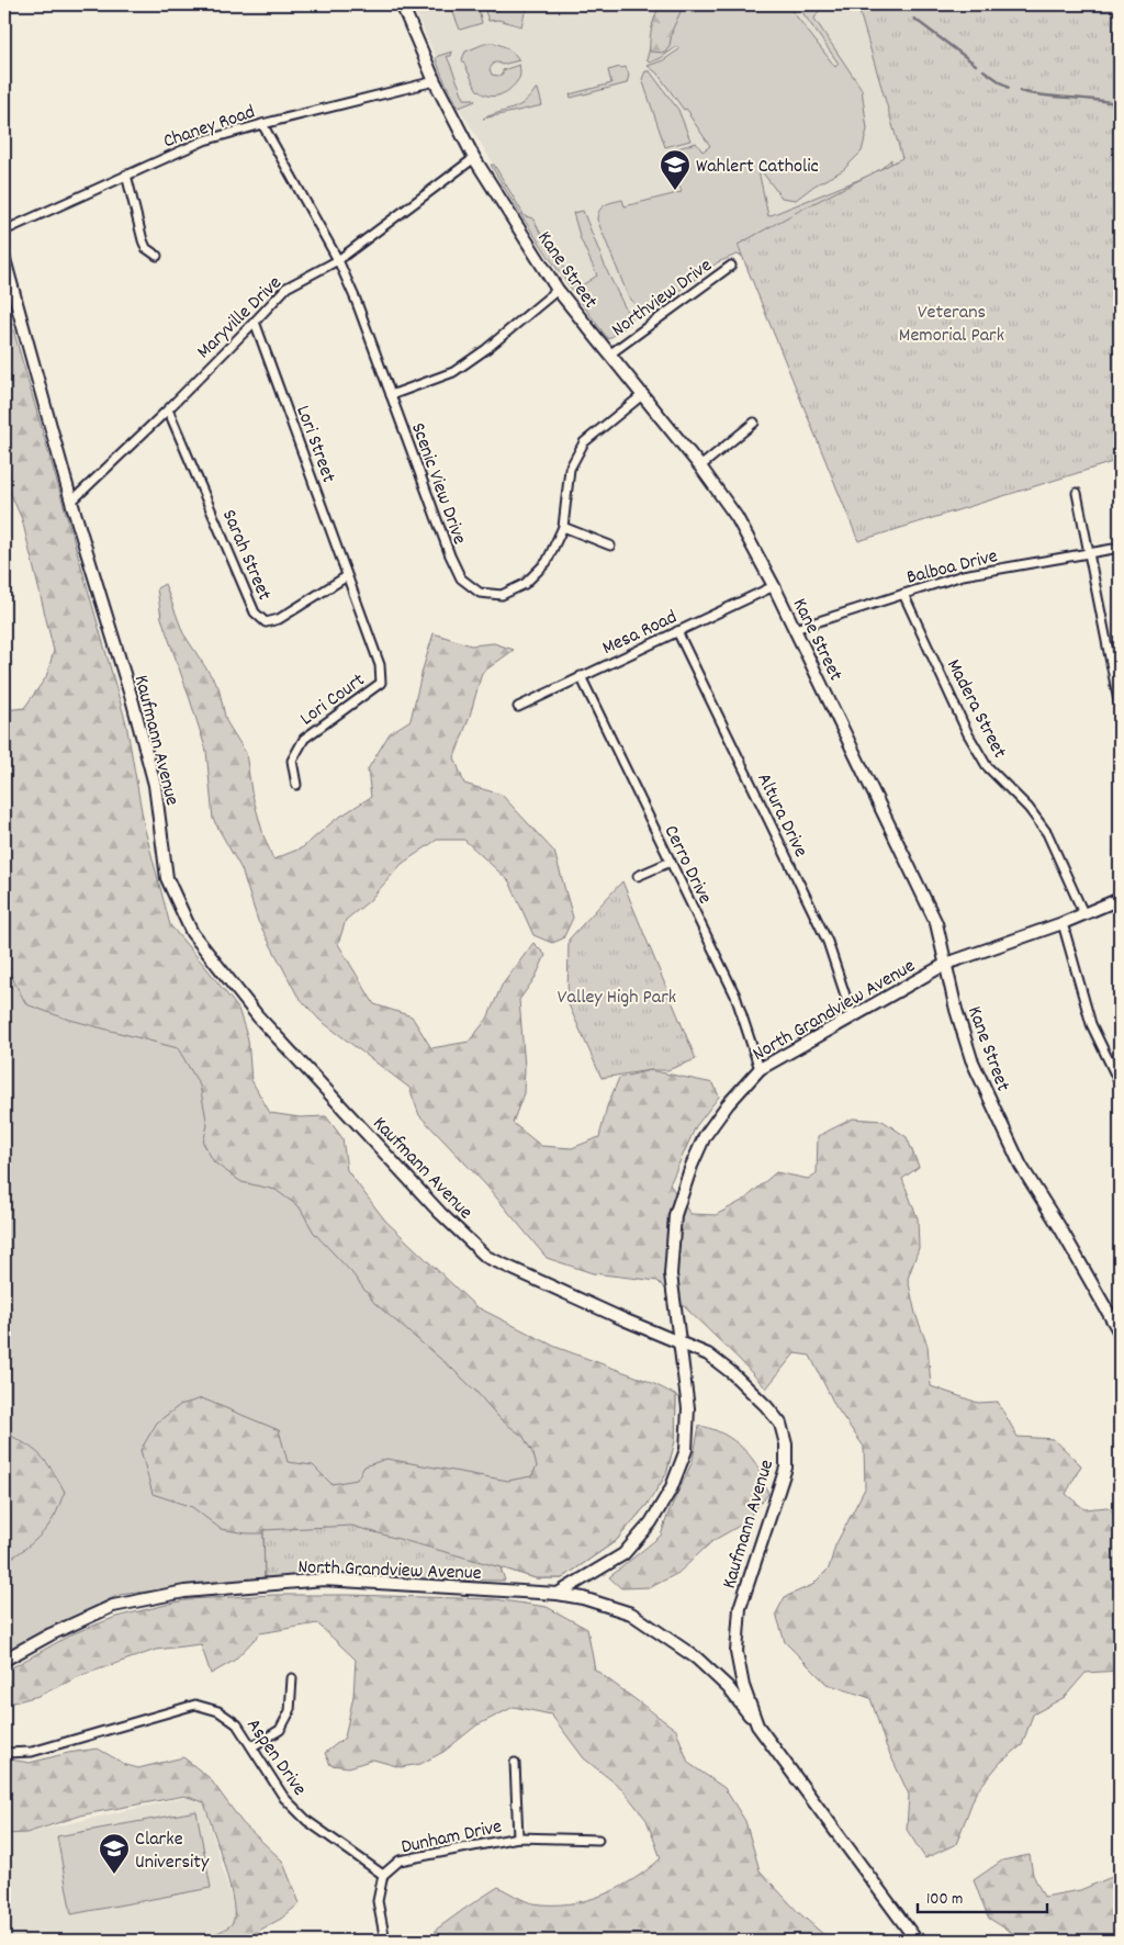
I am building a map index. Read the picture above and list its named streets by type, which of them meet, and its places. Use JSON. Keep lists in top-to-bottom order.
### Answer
{
  "streets": {
    "street": [
      "Chaney Road",
      "Kane Street",
      "Northview Drive",
      "Maryville Drive",
      "Lori Street",
      "Scenic View Drive",
      "Sarah Street",
      "Balboa Drive",
      "Mesa Road",
      "Lori Court",
      "Madera Street",
      "Kaufmann Avenue",
      "Altura Drive",
      "Cerro Drive",
      "North Grandview Avenue",
      "Aspen Drive",
      "Dunham Drive"
    ]
  },
  "crossings": [
    ["Chaney Road", "Kane Street"],
    ["Chaney Road", "Scenic View Drive"],
    ["Kane Street", "Northview Drive"],
    ["Kane Street", "Maryville Drive"],
    ["Kane Street", "Scenic View Drive"],
    ["Kane Street", "Balboa Drive"],
    ["Kane Street", "Mesa Road"],
    ["Kane Street", "North Grandview Avenue"],
    ["Maryville Drive", "Lori Street"],
    ["Maryville Drive", "Scenic View Drive"],
    ["Maryville Drive", "Sarah Street"],
    ["Maryville Drive", "Kaufmann Avenue"],
    ["Lori Street", "Sarah Street"],
    ["Lori Street", "Lori Court"],
    ["Sarah Street", "Lori Court"],
    ["Balboa Drive", "Madera Street"],
    ["Mesa Road", "Altura Drive"],
    ["Mesa Road", "Cerro Drive"],
    ["Madera Street", "North Grandview Avenue"],
    ["Kaufmann Avenue", "North Grandview Avenue"],
    ["Altura Drive", "North Grandview Avenue"],
    ["Cerro Drive", "North Grandview Avenue"],
    ["Aspen Drive", "Dunham Drive"]
  ],
  "parks": ["Veterans Memorial Park", "Valley High Park"],
  "places": {
    "school or university": ["Wahlert Catholic", "Clarke University"]
  },
  "scale_bar": "100 m"
}
